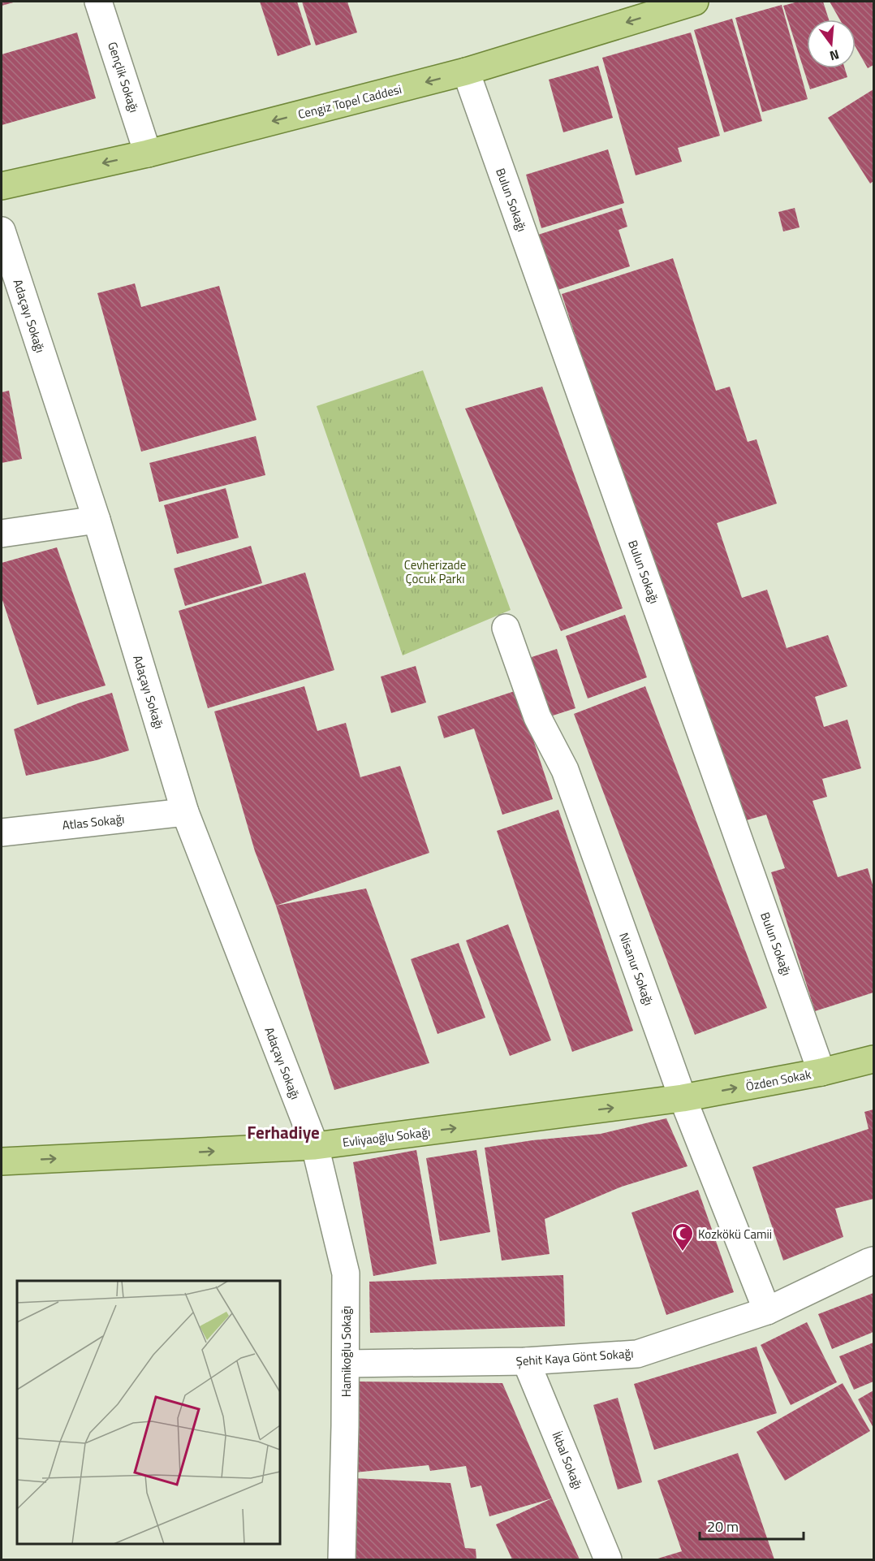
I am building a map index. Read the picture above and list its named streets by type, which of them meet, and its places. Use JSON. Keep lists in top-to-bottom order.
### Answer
{
  "streets": {
    "main road": ["Cengiz Topel Caddesi", "Özden Sokak", "Evliyaoğlu Sokağı"],
    "street": [
      "Gençlik Sokağı",
      "Bulun Sokağı",
      "Adaçayı Sokağı",
      "Atlas Sokağı",
      "Nisanur Sokağı",
      "Hamikoğlu Sokağı",
      "Şehit Kaya Gönt Sokağı",
      "İkbal Sokağı"
    ]
  },
  "crossings": [
    ["Gençlik Sokağı", "Cengiz Topel Caddesi"],
    ["Cengiz Topel Caddesi", "Bulun Sokağı"],
    ["Bulun Sokağı", "Özden Sokak"],
    ["Adaçayı Sokağı", "Atlas Sokağı"],
    ["Adaçayı Sokağı", "Evliyaoğlu Sokağı"],
    ["Adaçayı Sokağı", "Hamikoğlu Sokağı"],
    ["Nisanur Sokağı", "Özden Sokak"],
    ["Nisanur Sokağı", "Evliyaoğlu Sokağı"],
    ["Nisanur Sokağı", "Şehit Kaya Gönt Sokağı"],
    ["Özden Sokak", "Evliyaoğlu Sokağı"],
    ["Evliyaoğlu Sokağı", "Hamikoğlu Sokağı"],
    ["Hamikoğlu Sokağı", "Şehit Kaya Gönt Sokağı"],
    ["Şehit Kaya Gönt Sokağı", "İkbal Sokağı"]
  ],
  "one_way": ["Cengiz Topel Caddesi", "Özden Sokak", "Evliyaoğlu Sokağı"],
  "districts": ["Ferhadiye"],
  "parks": ["Cevherizade Çocuk Parkı"],
  "places": {
    "mosque": ["Kozkökü Camii"]
  },
  "scale_bar": "20 m",
  "north": "bottom"
}
